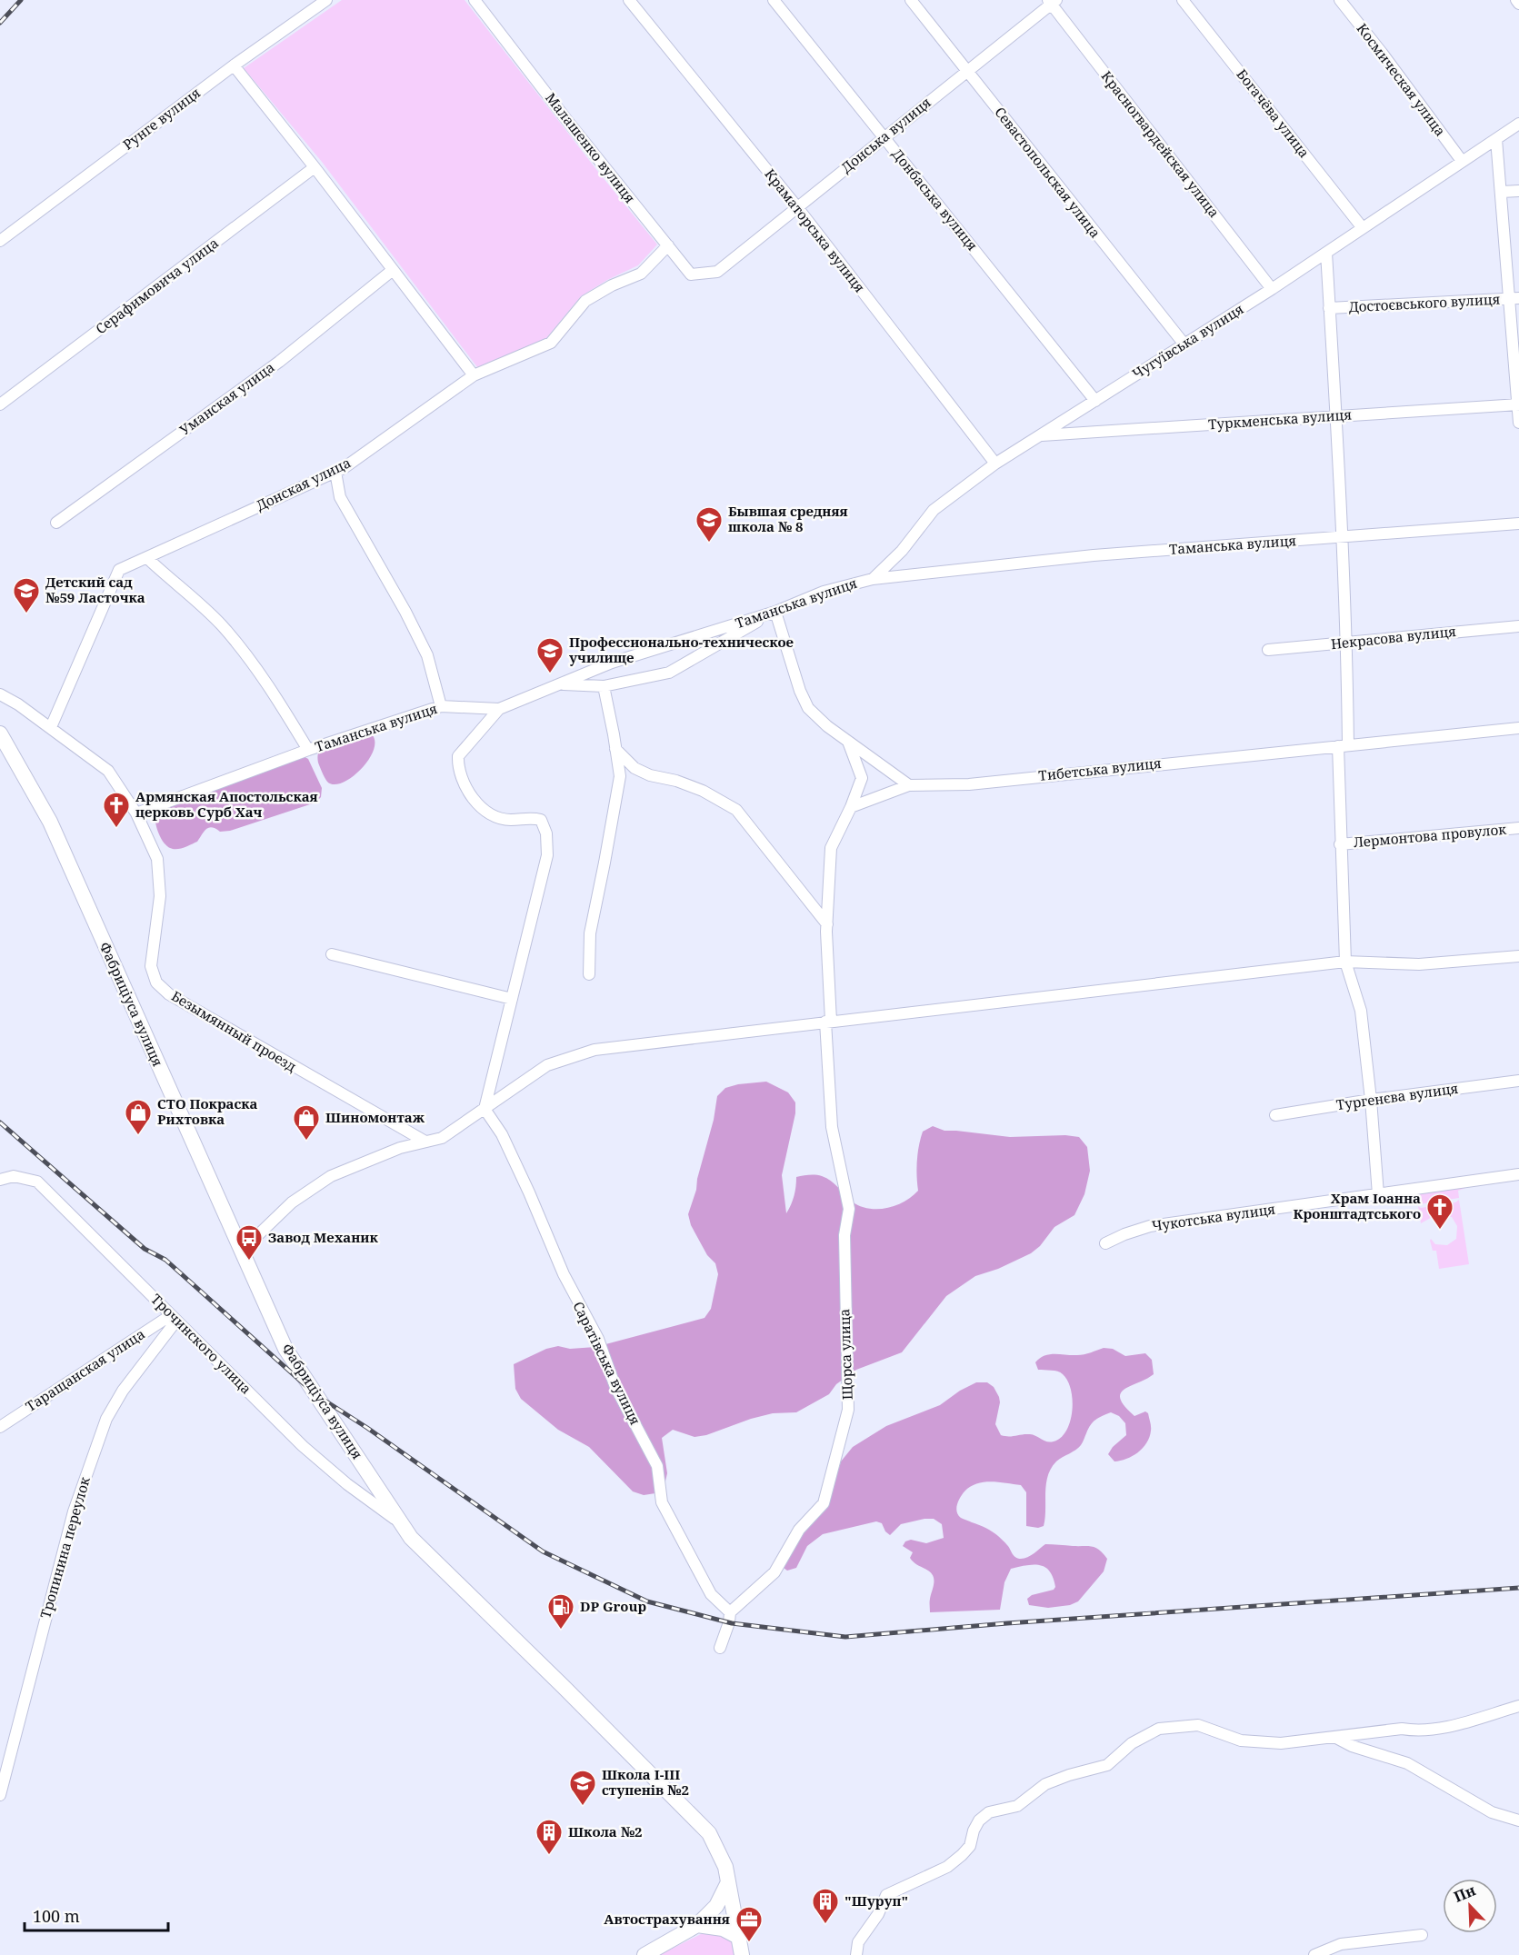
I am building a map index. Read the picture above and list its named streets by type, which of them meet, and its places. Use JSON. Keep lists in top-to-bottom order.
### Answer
{
  "streets": {
    "main road": ["Фабриціуса вулиця"],
    "street": [
      "Космическая улица",
      "Богачёва улица",
      "Рунге вулиця",
      "Донська вулиця",
      "Красногвардейская улица",
      "Малашенко вулиця",
      "Севастопольская улица",
      "Донбаська вулиця",
      "Краматорська вулиця",
      "Серафимовича улица",
      "Достоєвського вулиця",
      "Чугуївська вулиця",
      "Уманская улица",
      "Туркменська вулиця",
      "Донская улица",
      "Таманська вулиця",
      "Некрасова вулиця",
      "Тибетська вулиця",
      "Лермонтова провулок",
      "Безымянный проезд",
      "Тургенєва вулиця",
      "Чукотська вулиця",
      "Трочинского улица",
      "Щорса улица",
      "Саратівська вулиця",
      "Таращанская улица",
      "Тропинина переулок"
    ]
  },
  "crossings": [
    ["Космическая улица", "Чугуївська вулиця"],
    ["Богачёва улица", "Чугуївська вулиця"],
    ["Донська вулиця", "Красногвардейская улица"],
    ["Донська вулиця", "Малашенко вулиця"],
    ["Донська вулиця", "Севастопольская улица"],
    ["Донська вулиця", "Донбаська вулиця"],
    ["Донська вулиця", "Краматорська вулиця"],
    ["Красногвардейская улица", "Чугуївська вулиця"],
    ["Малашенко вулиця", "Донская улица"],
    ["Севастопольская улица", "Чугуївська вулиця"],
    ["Донбаська вулиця", "Чугуївська вулиця"],
    ["Краматорська вулиця", "Чугуївська вулиця"],
    ["Чугуївська вулиця", "Туркменська вулиця"],
    ["Чугуївська вулиця", "Таманська вулиця"],
    ["Донская улица", "Безымянный проезд"],
    ["Таманська вулиця", "Безымянный проезд"],
    ["Тибетська вулиця", "Щорса улица"],
    ["Фабриціуса вулиця", "Трочинского улица"],
    ["Трочинского улица", "Таращанская улица"],
    ["Трочинского улица", "Тропинина переулок"],
    ["Щорса улица", "Саратівська вулиця"],
    ["Таращанская улица", "Тропинина переулок"]
  ],
  "places": {
    "school or university": [
      "Бывшая средняя школа № 8",
      "Детский сад №59 Ласточка",
      "Профессионально-техническое училище",
      "Школа I-III ступенів №2"
    ],
    "church": ["Армянская Апостольская церковь Сурб Хач", "Храм Іоанна Кронштадтського"],
    "shop": ["СТО Покраска Рихтовка", "Шиномонтаж"],
    "bus stop": ["Завод Механик"],
    "fuel station": ["DP Group"],
    "building": ["Школа №2", "\"Шуруп\""],
    "office": ["Автострахування"]
  },
  "scale_bar": "100 m",
  "north": "top left"
}
